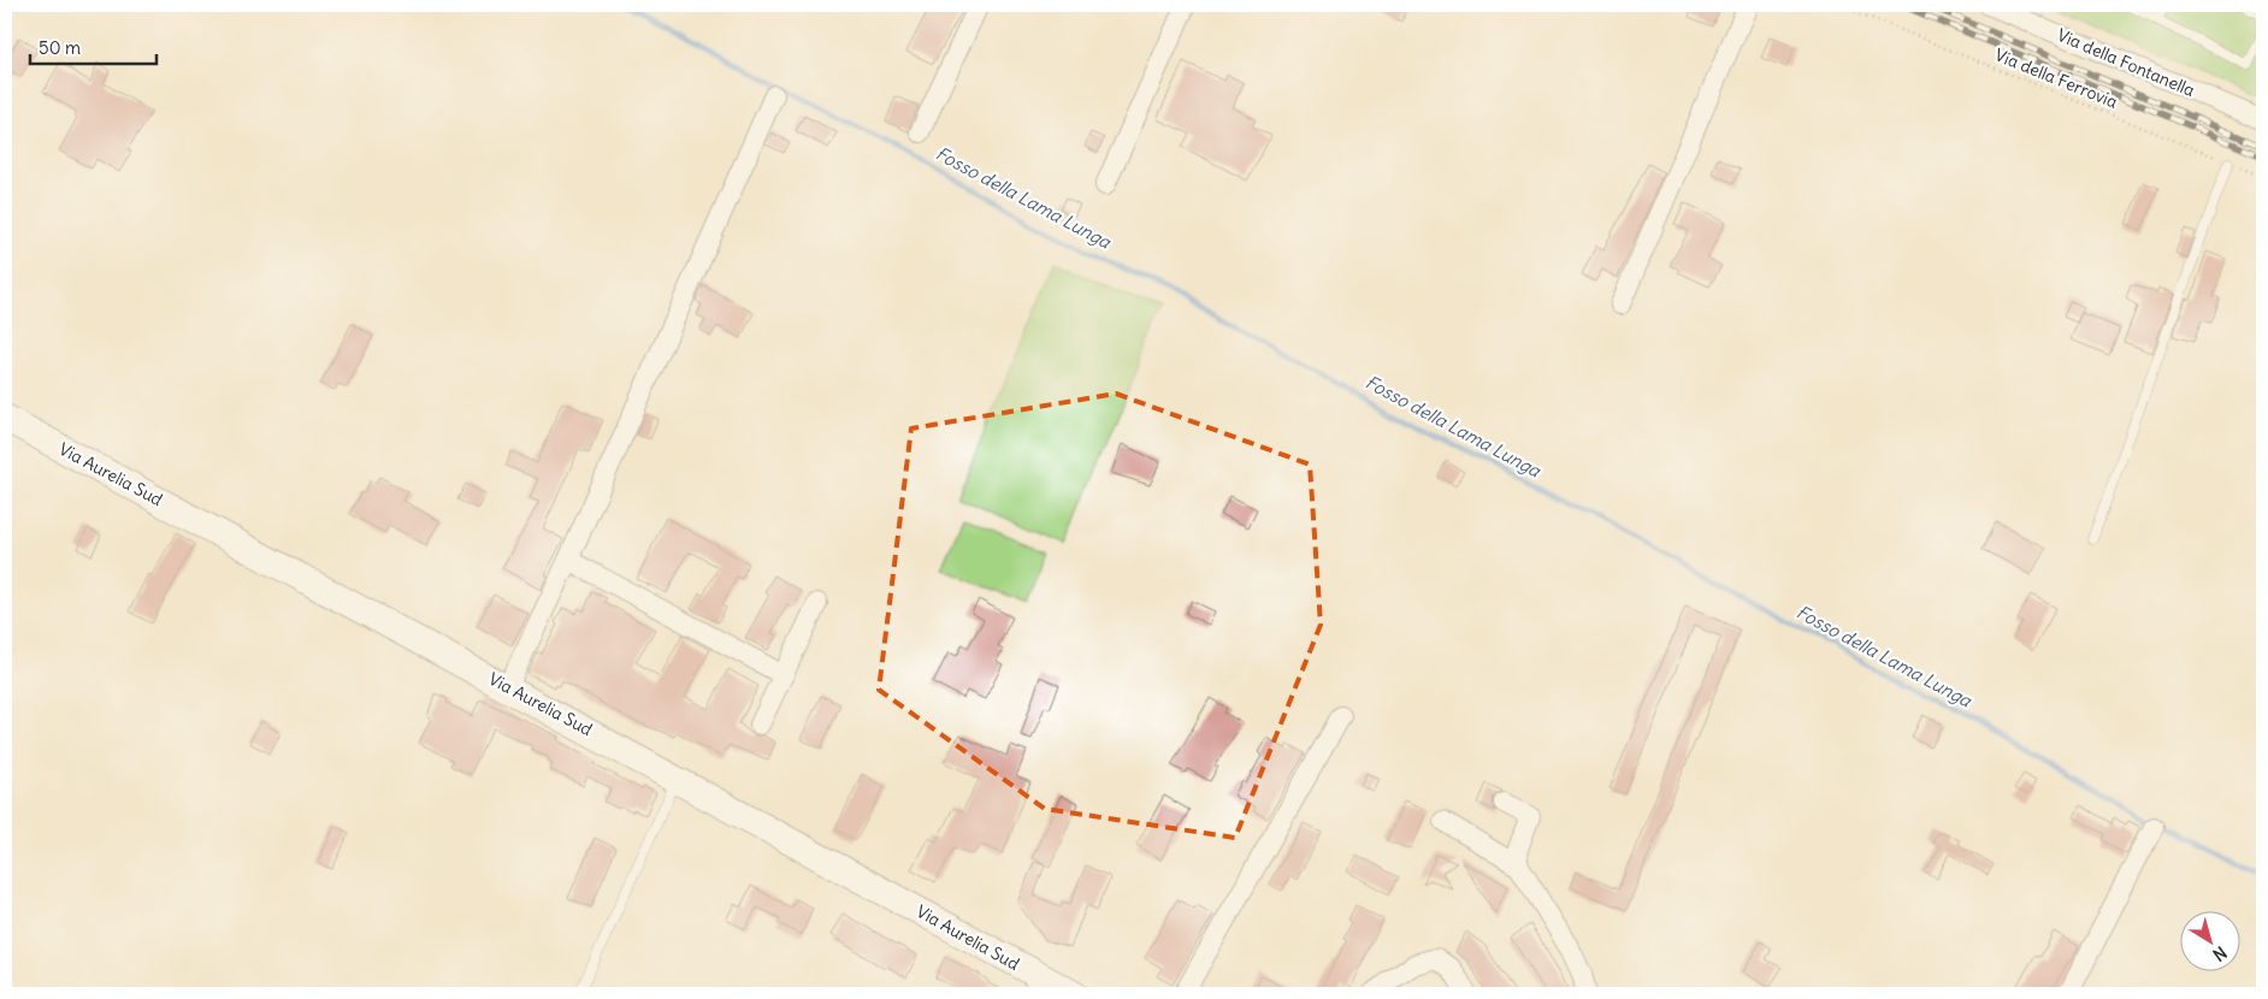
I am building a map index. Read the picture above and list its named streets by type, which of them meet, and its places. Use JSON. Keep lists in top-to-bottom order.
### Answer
{
  "streets": {
    "main road": ["Via Aurelia Sud"],
    "street": ["Via della Fontanella"],
    "path": ["Via della Ferrovia"]
  },
  "water": ["Fosso della Lama Lunga"],
  "scale_bar": "50 m",
  "north": "bottom right"
}
